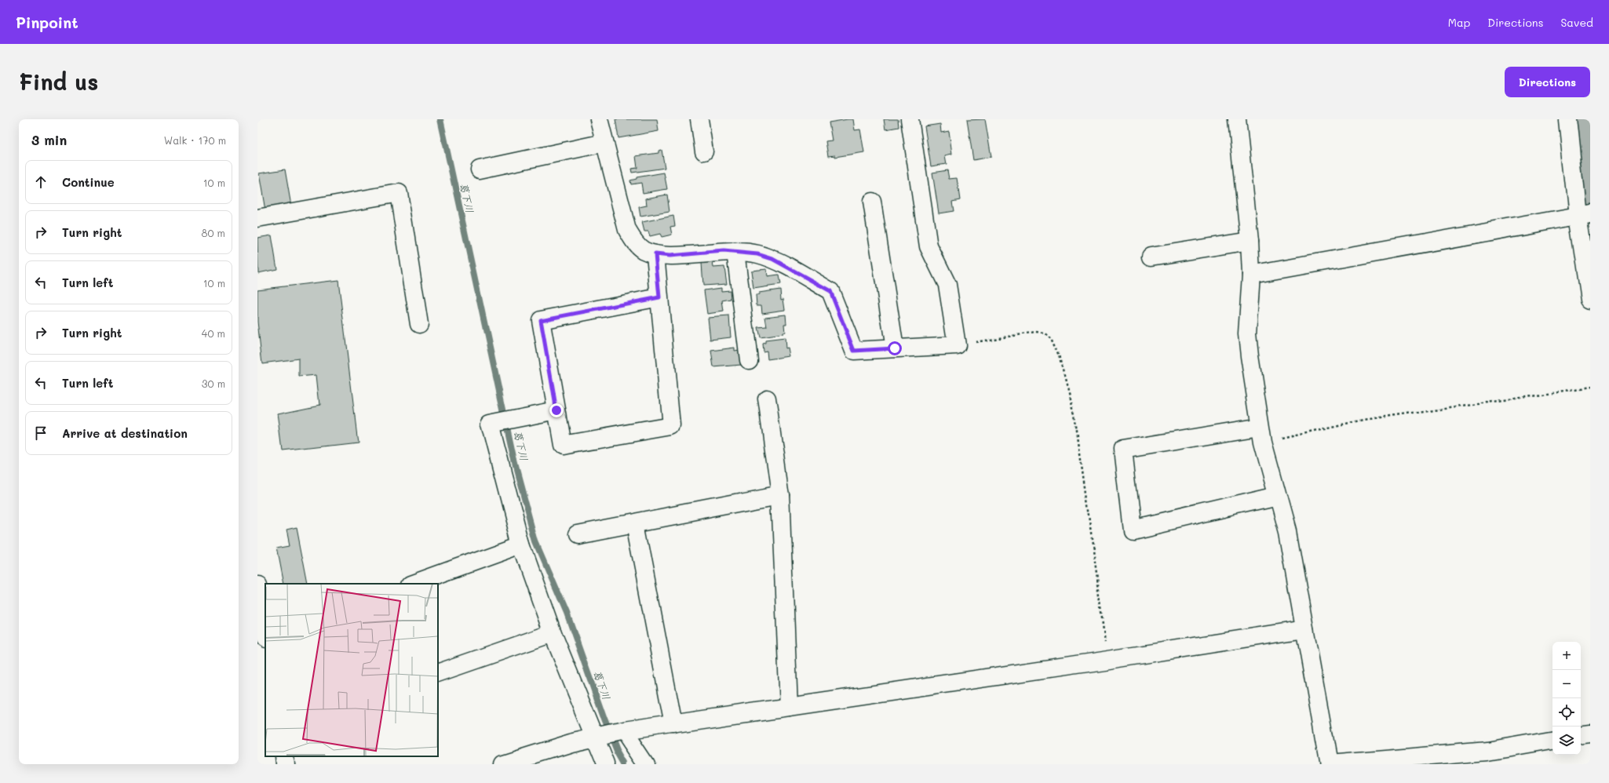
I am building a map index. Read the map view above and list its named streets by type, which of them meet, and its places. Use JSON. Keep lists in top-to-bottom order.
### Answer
{
  "water": ["葛下川"],
  "page": {
    "header": "Pinpoint",
    "nav": ["Map", "Directions", "Saved"],
    "buttons": "Directions",
    "title": "Find us",
    "heading": ["3 min", "Walk · 170 m"],
    "list": [
      ["Continue", "10 m"],
      ["Turn right", "80 m"],
      ["Turn left", "10 m"],
      ["Turn right", "40 m"],
      ["Turn left", "30 m"],
      "Arrive at destination"
    ],
    "map_buttons": ["+", "−"]
  }
}
